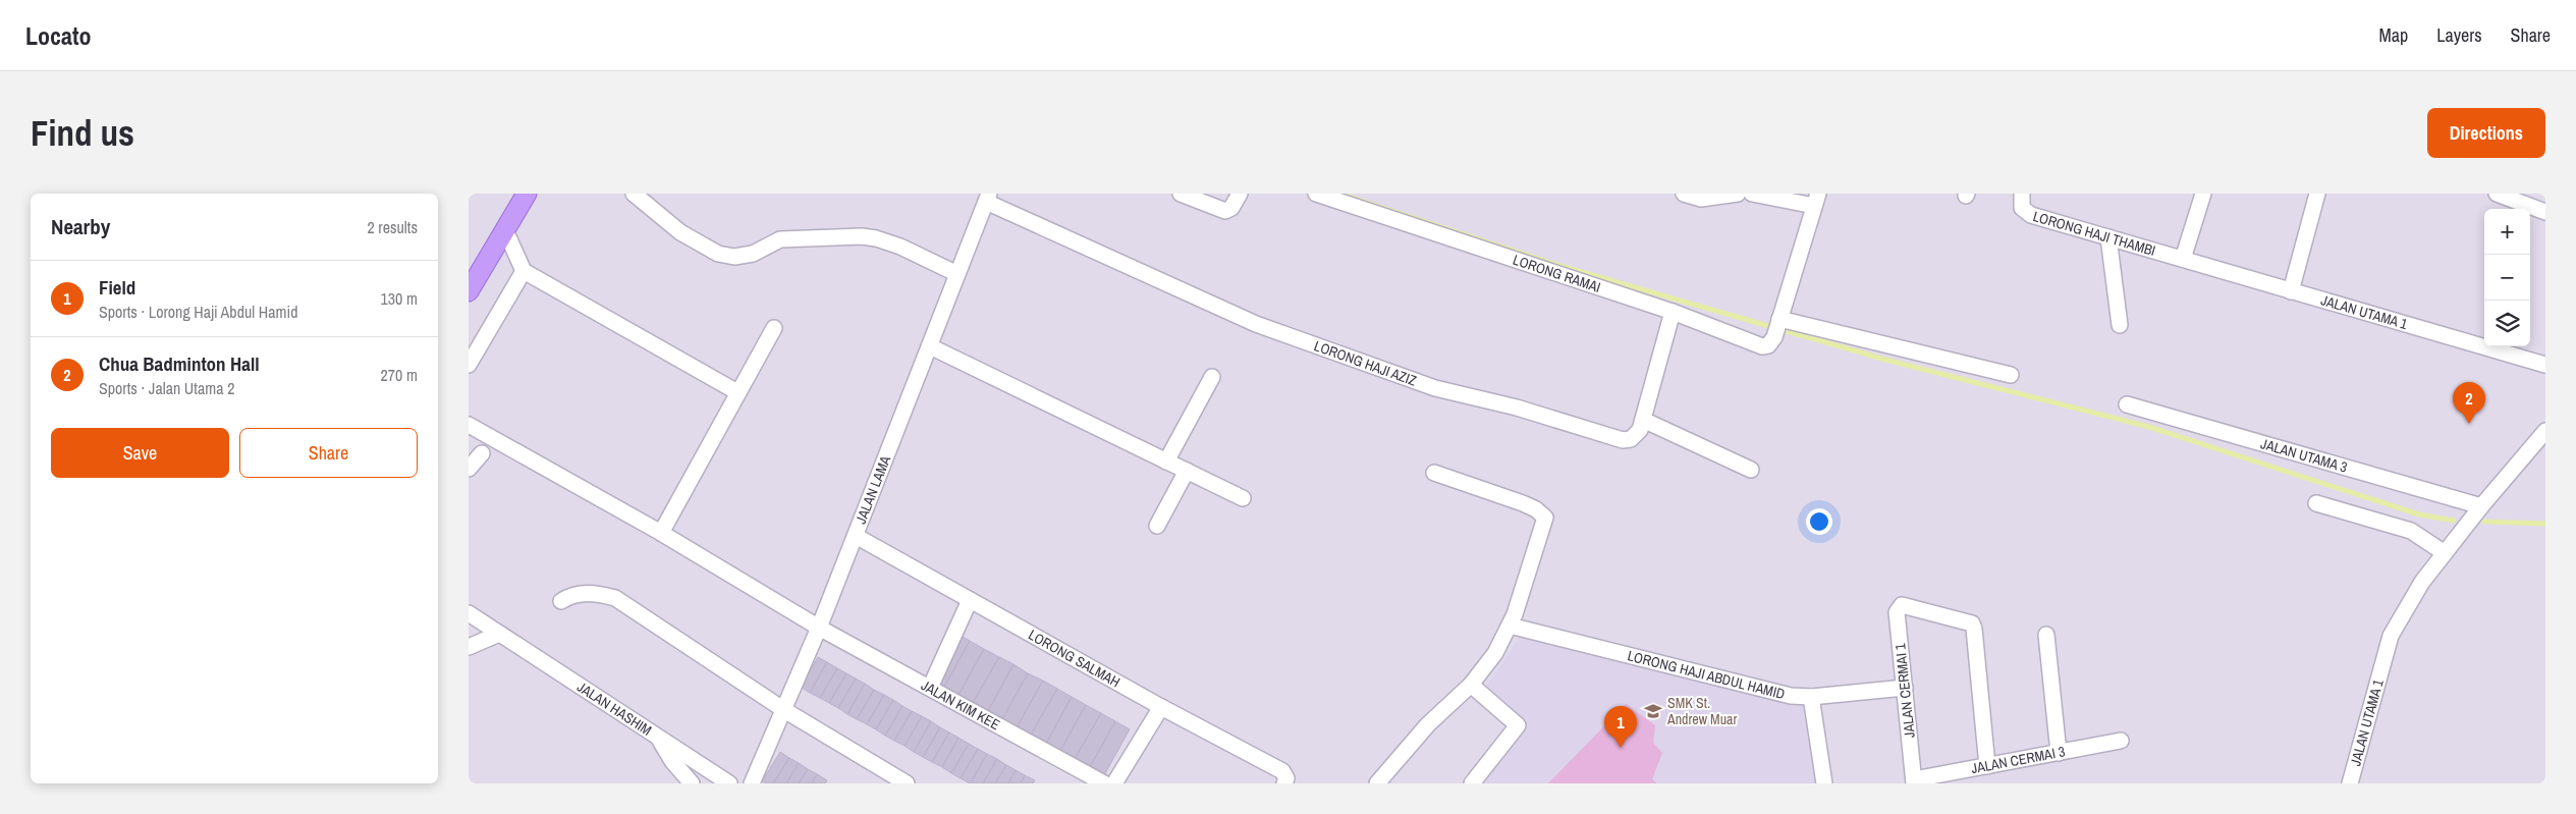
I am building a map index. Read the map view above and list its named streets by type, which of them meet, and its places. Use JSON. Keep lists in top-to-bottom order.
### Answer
{
  "streets": {
    "street": [
      "LORONG HAJI THAMBI",
      "LORONG RAMAI",
      "JALAN UTAMA 1",
      "LORONG HAJI AZIZ",
      "JALAN UTAMA 3",
      "JALAN LAMA",
      "LORONG SALMAH",
      "LORONG HAJI ABDUL HAMID",
      "JALAN CERMAI 1",
      "JALAN KIM KEE",
      "JALAN HASHIM",
      "JALAN CERMAI 3"
    ]
  },
  "crossings": [
    ["LORONG HAJI THAMBI", "JALAN UTAMA 1"],
    ["LORONG RAMAI", "LORONG HAJI AZIZ"],
    ["JALAN UTAMA 1", "JALAN UTAMA 3"],
    ["LORONG HAJI AZIZ", "JALAN LAMA"],
    ["JALAN LAMA", "LORONG SALMAH"],
    ["JALAN LAMA", "JALAN KIM KEE"],
    ["LORONG HAJI ABDUL HAMID", "JALAN CERMAI 1"],
    ["JALAN CERMAI 1", "JALAN CERMAI 3"]
  ],
  "places": {
    "school or university": ["SMK St. Andrew Muar"]
  },
  "page": {
    "header": "Locato",
    "nav": ["Map", "Layers", "Share"],
    "buttons": [
      "Directions",
      ["Save", "Share"]
    ],
    "title": "Find us",
    "heading": ["Nearby", "2 results"],
    "map_buttons": ["+", "−"],
    "list": [
      {
        "mark": "1",
        "name": "Field",
        "note": "Sports · Lorong Haji Abdul Hamid",
        "value": "130 m"
      },
      {
        "mark": "2",
        "name": "Chua Badminton Hall",
        "note": "Sports · Jalan Utama 2",
        "value": "270 m"
      }
    ],
    "pins": ["2", "1"]
  }
}
